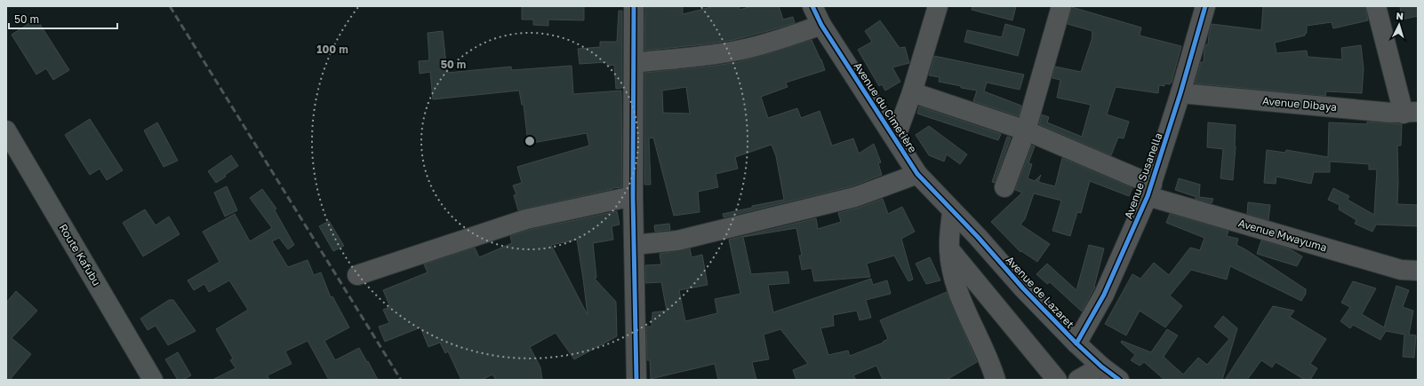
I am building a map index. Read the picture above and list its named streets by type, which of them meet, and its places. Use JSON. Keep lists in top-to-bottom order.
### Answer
{
  "streets": {
    "main road": ["Route Kafubu"],
    "street": [
      "Avenue Dibaya",
      "Avenue du Cimetière",
      "Avenue Susanella",
      "Avenue Mwayuma",
      "Avenue de Lazaret"
    ]
  },
  "crossings": [
    ["Avenue Dibaya", "Avenue Susanella"],
    ["Avenue du Cimetière", "Avenue de Lazaret"],
    ["Avenue Susanella", "Avenue Mwayuma"],
    ["Avenue Susanella", "Avenue de Lazaret"]
  ],
  "scale_bar": "50 m",
  "north": "top",
  "rings": ["100 m", "50 m"]
}
